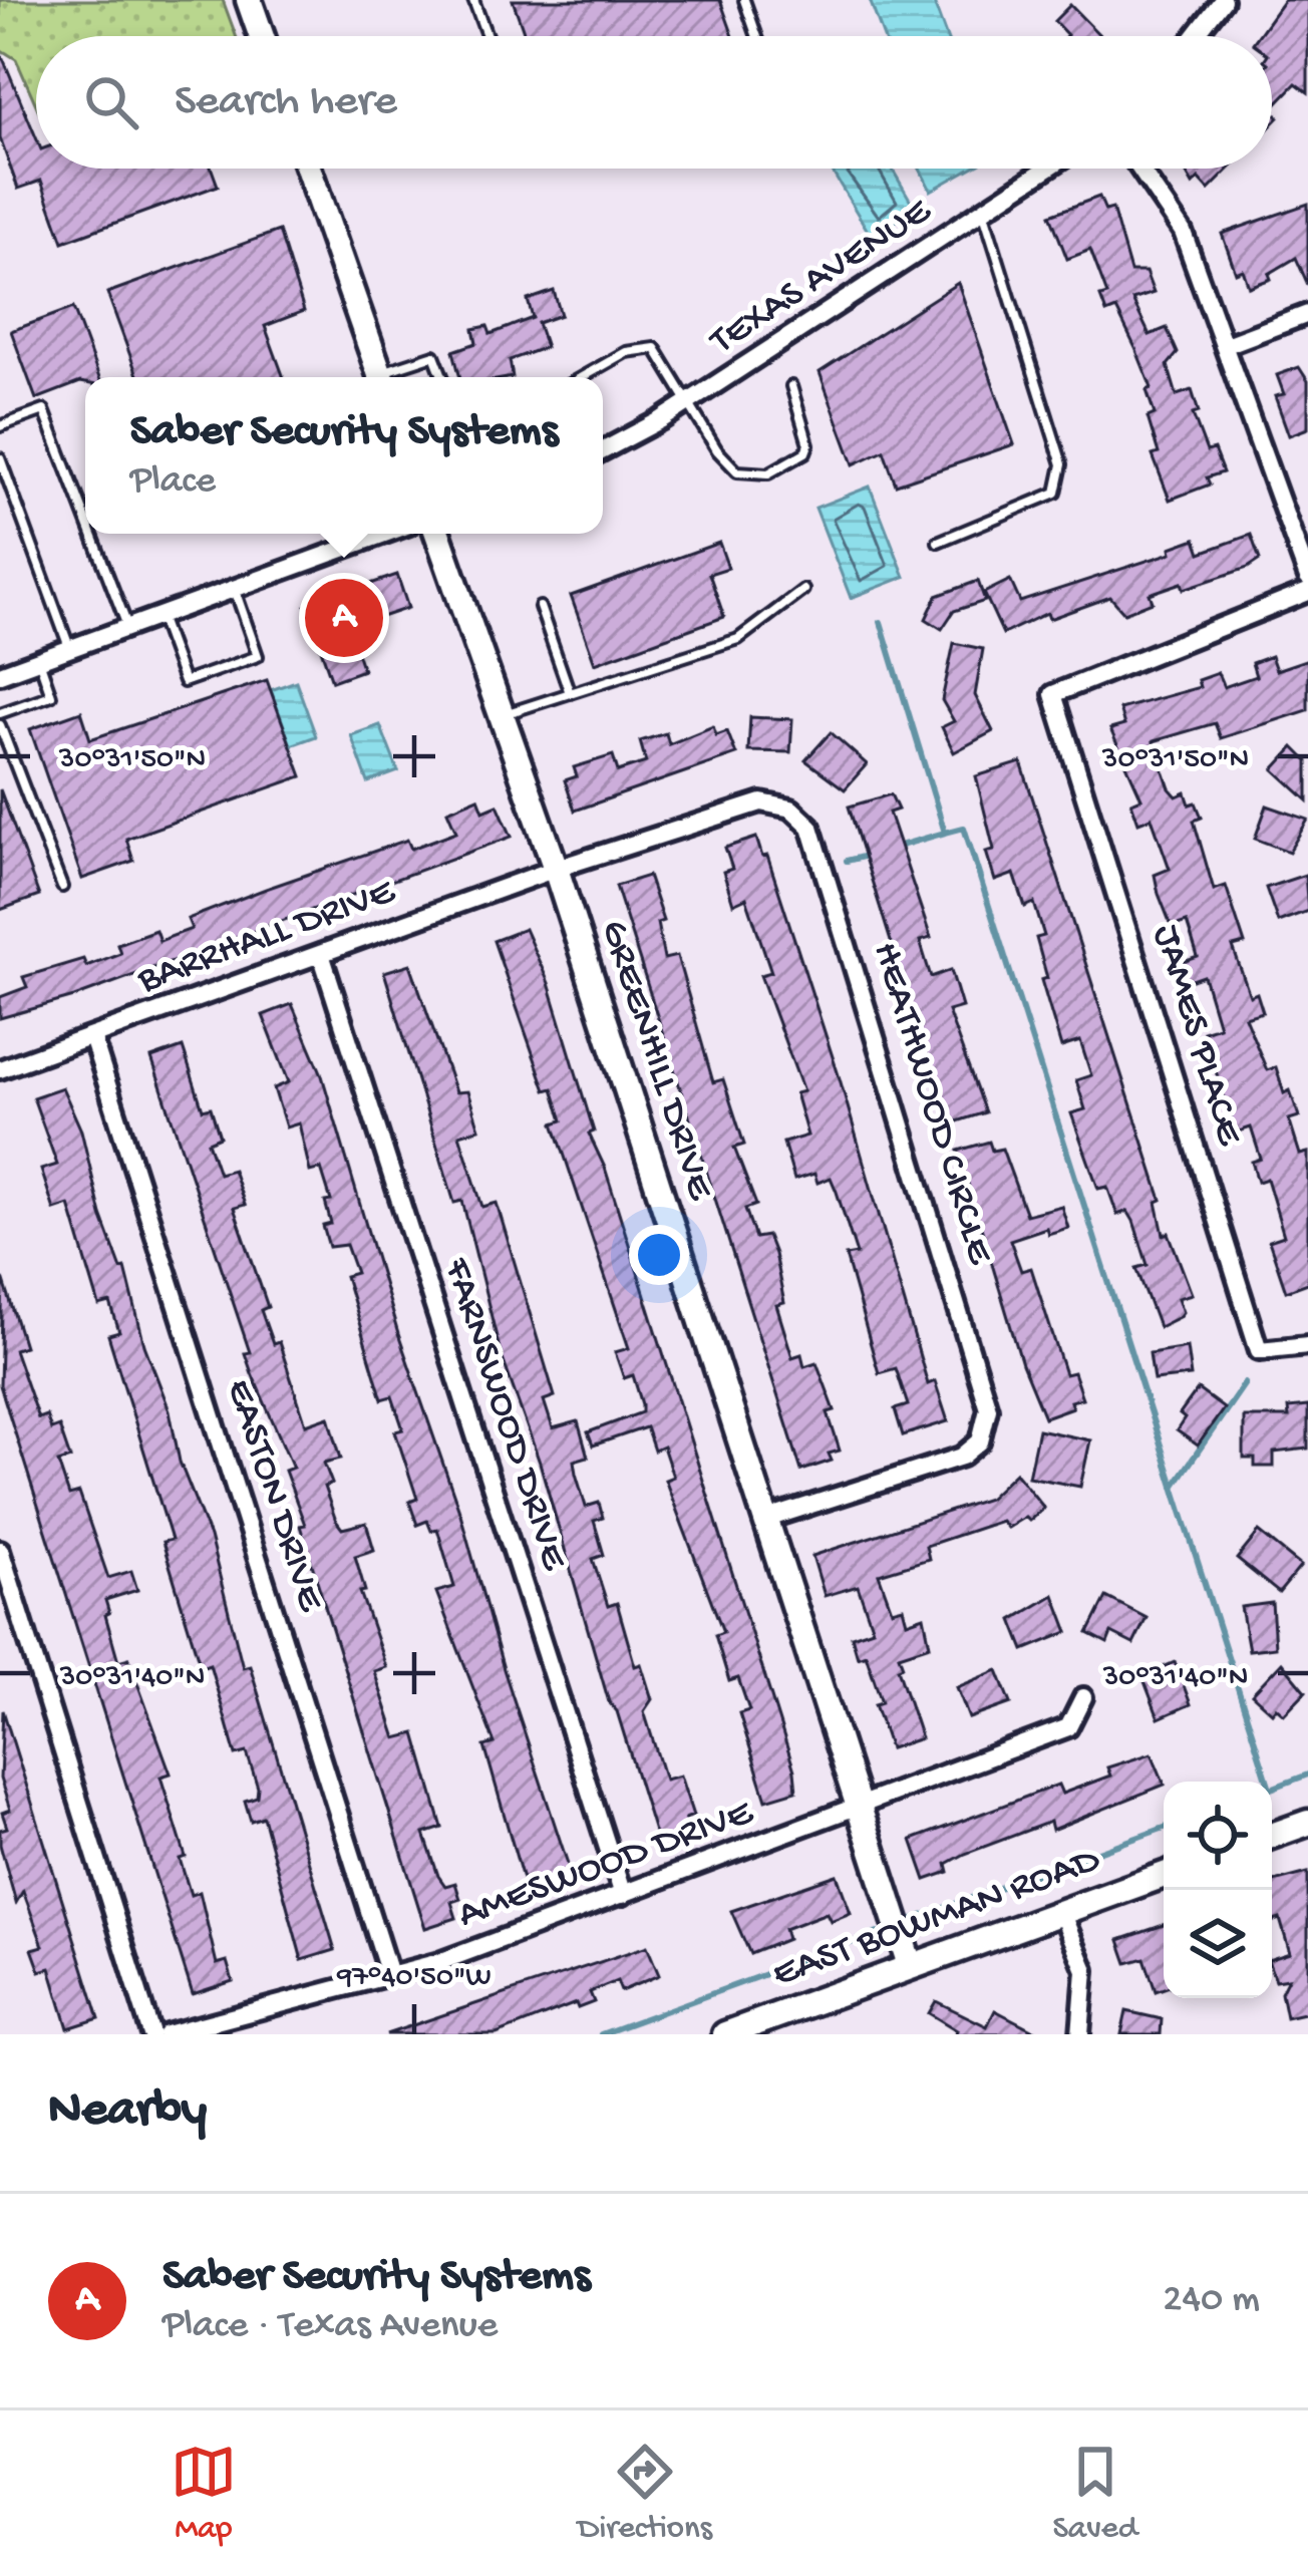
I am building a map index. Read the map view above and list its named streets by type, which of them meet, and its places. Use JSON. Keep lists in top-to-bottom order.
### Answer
{
  "streets": {
    "street": [
      "TEXAS AVENUE",
      "BARRHALL DRIVE",
      "JAMES PLACE",
      "GREENHILL DRIVE",
      "HEATHWOOD CIRCLE",
      "FARNSWOOD DRIVE",
      "EASTON DRIVE",
      "AMESWOOD DRIVE",
      "EAST BOWMAN ROAD"
    ]
  },
  "crossings": [
    ["BARRHALL DRIVE", "GREENHILL DRIVE"],
    ["BARRHALL DRIVE", "HEATHWOOD CIRCLE"],
    ["BARRHALL DRIVE", "FARNSWOOD DRIVE"],
    ["BARRHALL DRIVE", "EASTON DRIVE"],
    ["GREENHILL DRIVE", "HEATHWOOD CIRCLE"],
    ["GREENHILL DRIVE", "AMESWOOD DRIVE"],
    ["GREENHILL DRIVE", "EAST BOWMAN ROAD"],
    ["FARNSWOOD DRIVE", "AMESWOOD DRIVE"],
    ["EASTON DRIVE", "AMESWOOD DRIVE"]
  ],
  "page": {
    "search": "Search here",
    "popup": ["Saber Security Systems", "Place"],
    "pins": "A",
    "heading": "Nearby",
    "list": [
      {
        "mark": "A",
        "name": "Saber Security Systems",
        "note": "Place · Texas Avenue",
        "value": "240 m"
      }
    ],
    "nav": ["Map", "Directions", "Saved"]
  },
  "coordinates": ["30°31'50\"N", "30°31'40\"N", "97°40'50\"W"]
}
